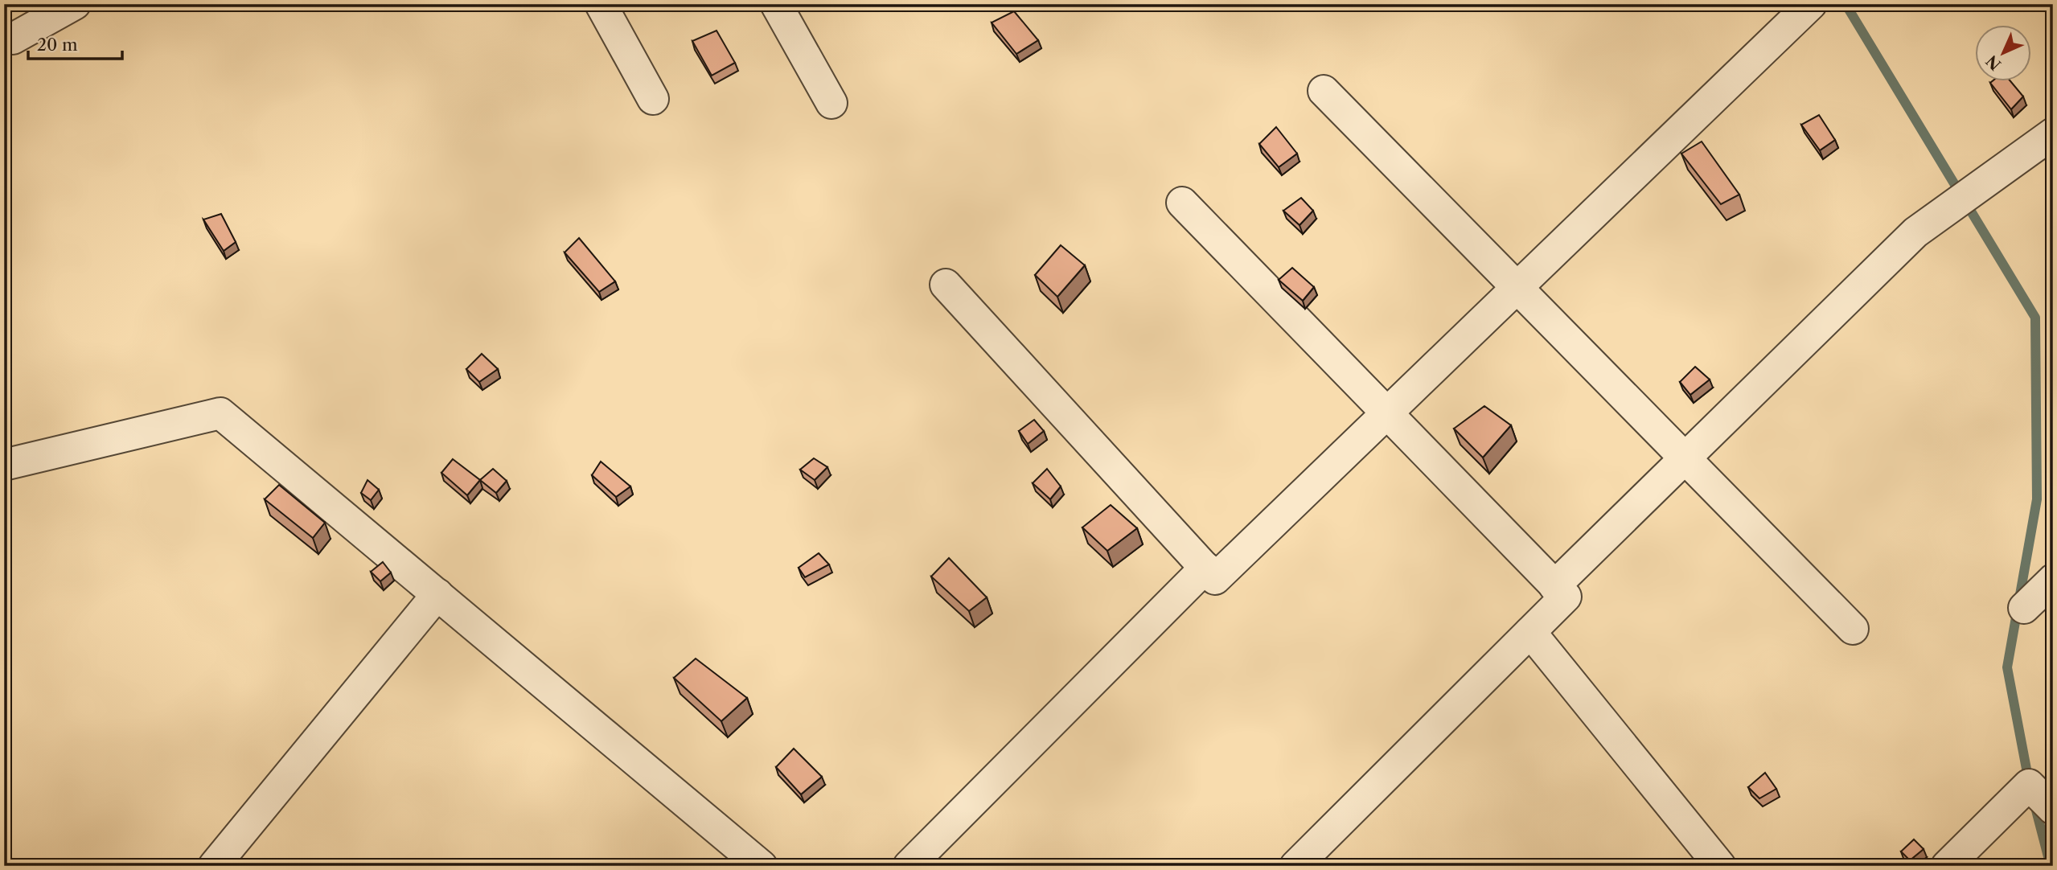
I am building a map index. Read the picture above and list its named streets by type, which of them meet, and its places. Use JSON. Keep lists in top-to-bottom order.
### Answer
{
  "scale_bar": "20 m",
  "north": "bottom left"
}
